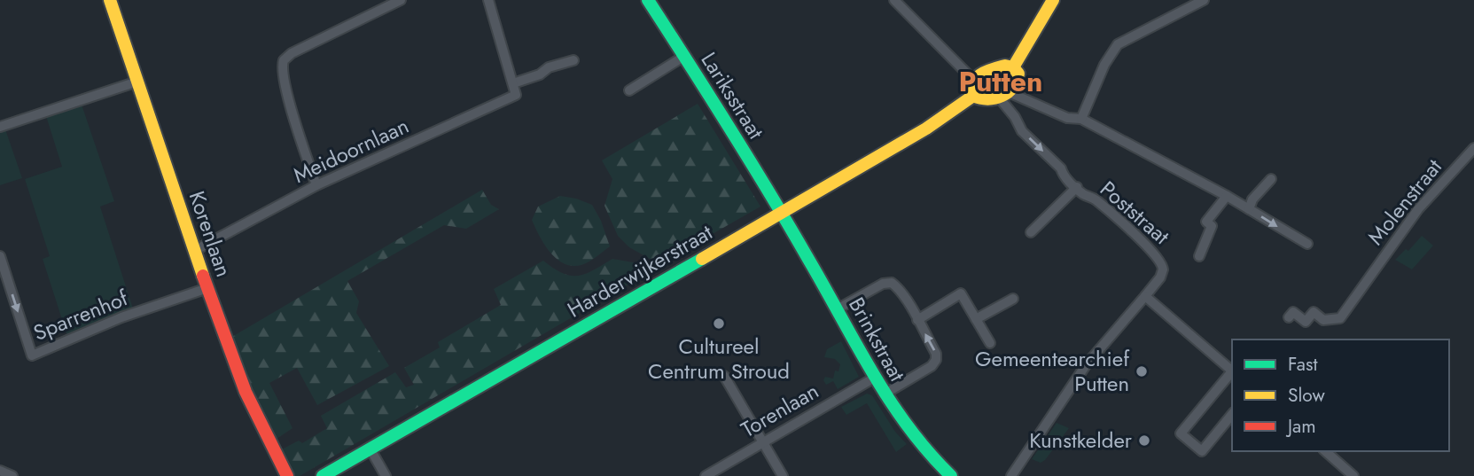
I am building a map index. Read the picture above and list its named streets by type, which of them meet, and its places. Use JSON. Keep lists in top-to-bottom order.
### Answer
{
  "streets": {
    "street": [
      "Lariksstraat",
      "Meidoornlaan",
      "Molenstraat",
      "Poststraat",
      "Korenlaan",
      "Harderwijkerstraat",
      "Sparrenhof",
      "Brinkstraat",
      "Torenlaan"
    ]
  },
  "crossings": [
    ["Lariksstraat", "Harderwijkerstraat"],
    ["Lariksstraat", "Brinkstraat"],
    ["Meidoornlaan", "Korenlaan"],
    ["Korenlaan", "Sparrenhof"],
    ["Harderwijkerstraat", "Brinkstraat"],
    ["Brinkstraat", "Torenlaan"]
  ],
  "districts": ["Putten"],
  "places": ["Cultureel Centrum Stroud", "Gemeentearchief Putten", "Kunstkelder"],
  "legend": ["Fast", "Slow", "Jam"]
}
